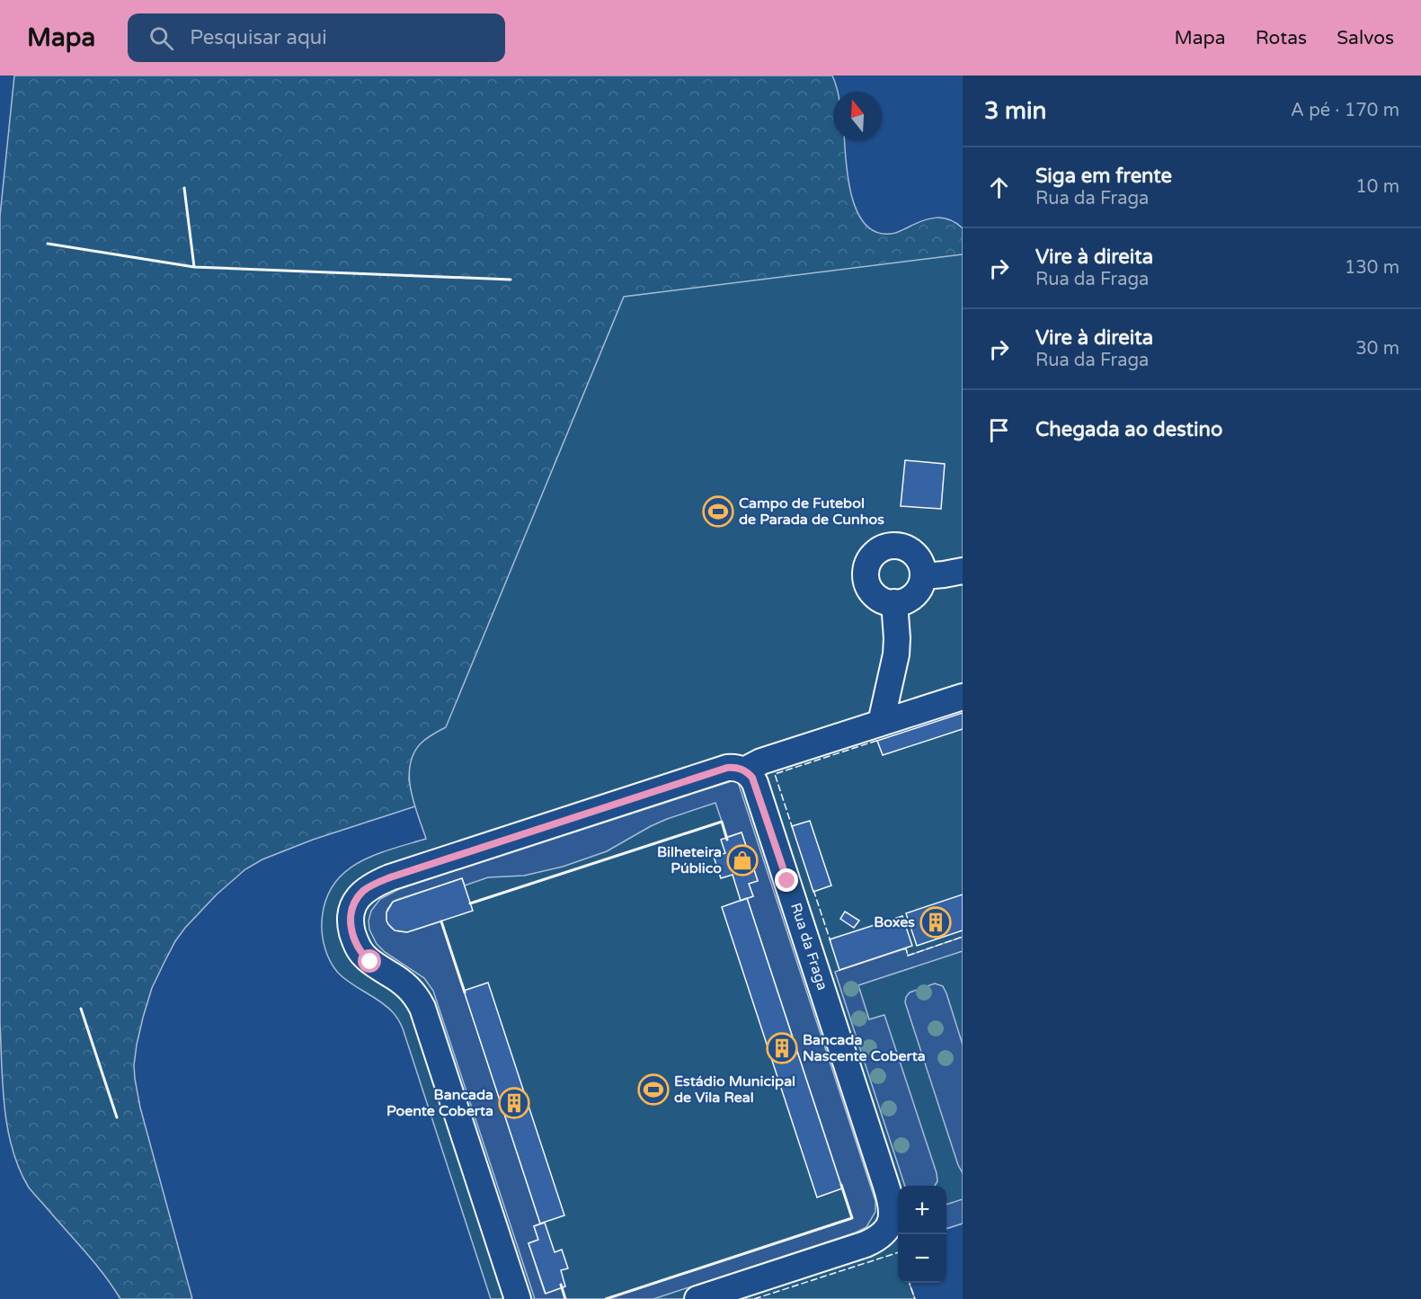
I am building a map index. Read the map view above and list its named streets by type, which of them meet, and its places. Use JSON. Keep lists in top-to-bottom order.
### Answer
{
  "streets": {
    "street": ["Rua da Fraga"]
  },
  "places": {
    "sports": ["Campo de Futebol de Parada de Cunhos", "Estádio Municipal de Vila Real"],
    "shop": ["Bilheteira Público"],
    "building": ["Boxes", "Bancada Nascente Coberta", "Bancada Poente Coberta"]
  },
  "north": "top",
  "page": {
    "header": "Mapa",
    "search": "Pesquisar aqui",
    "nav": ["Mapa", "Rotas", "Salvos"],
    "heading": ["3 min", "A pé · 170 m"],
    "list": [
      ["Siga em frente", "Rua da Fraga", "10 m"],
      ["Vire à direita", "Rua da Fraga", "130 m"],
      ["Vire à direita", "Rua da Fraga", "30 m"],
      "Chegada ao destino"
    ],
    "map_buttons": ["+", "−"]
  }
}
